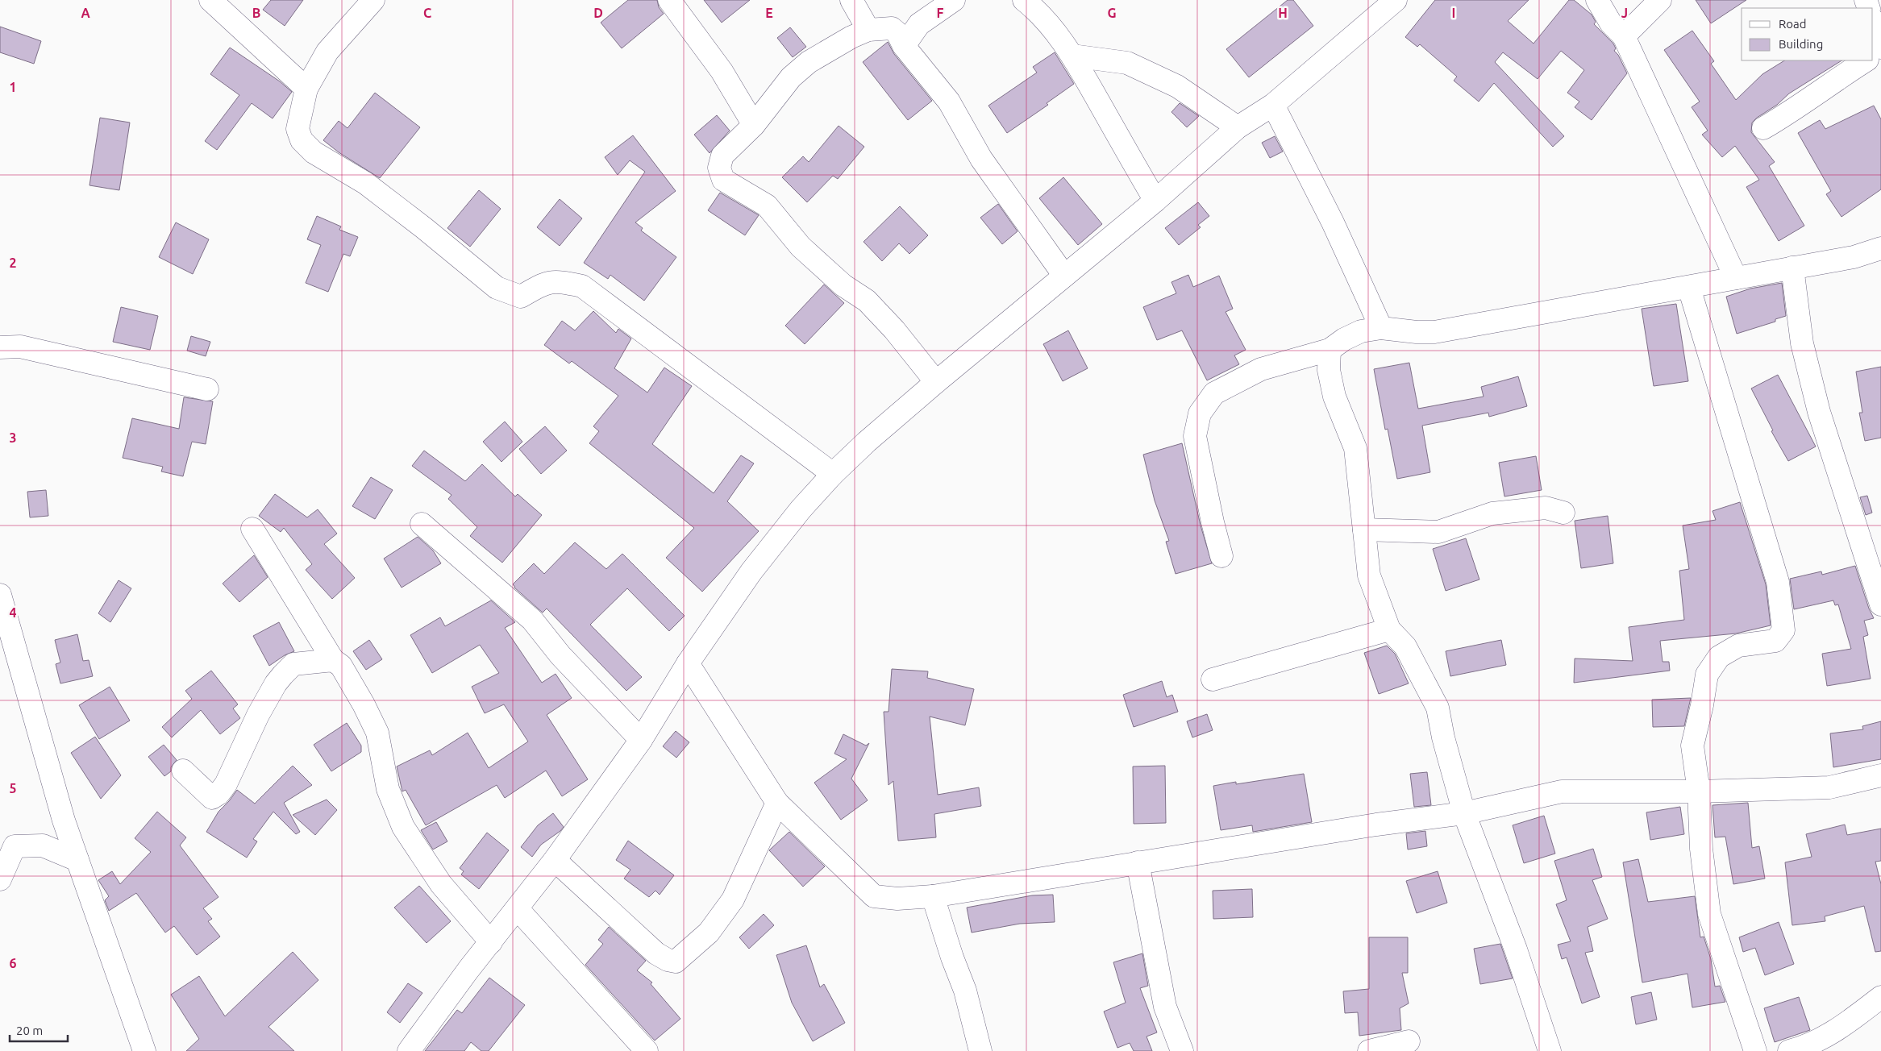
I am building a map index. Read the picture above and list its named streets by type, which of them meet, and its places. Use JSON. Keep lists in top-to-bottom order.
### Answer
{
  "legend": ["Road", "Building"],
  "scale_bar": "20 m",
  "grid": {
    "columns": [
      "A",
      "B",
      "C",
      "D",
      "E",
      "F",
      "G",
      "H",
      "I",
      "J"
    ],
    "rows": [
      "1",
      "2",
      "3",
      "4",
      "5",
      "6"
    ]
  }
}
